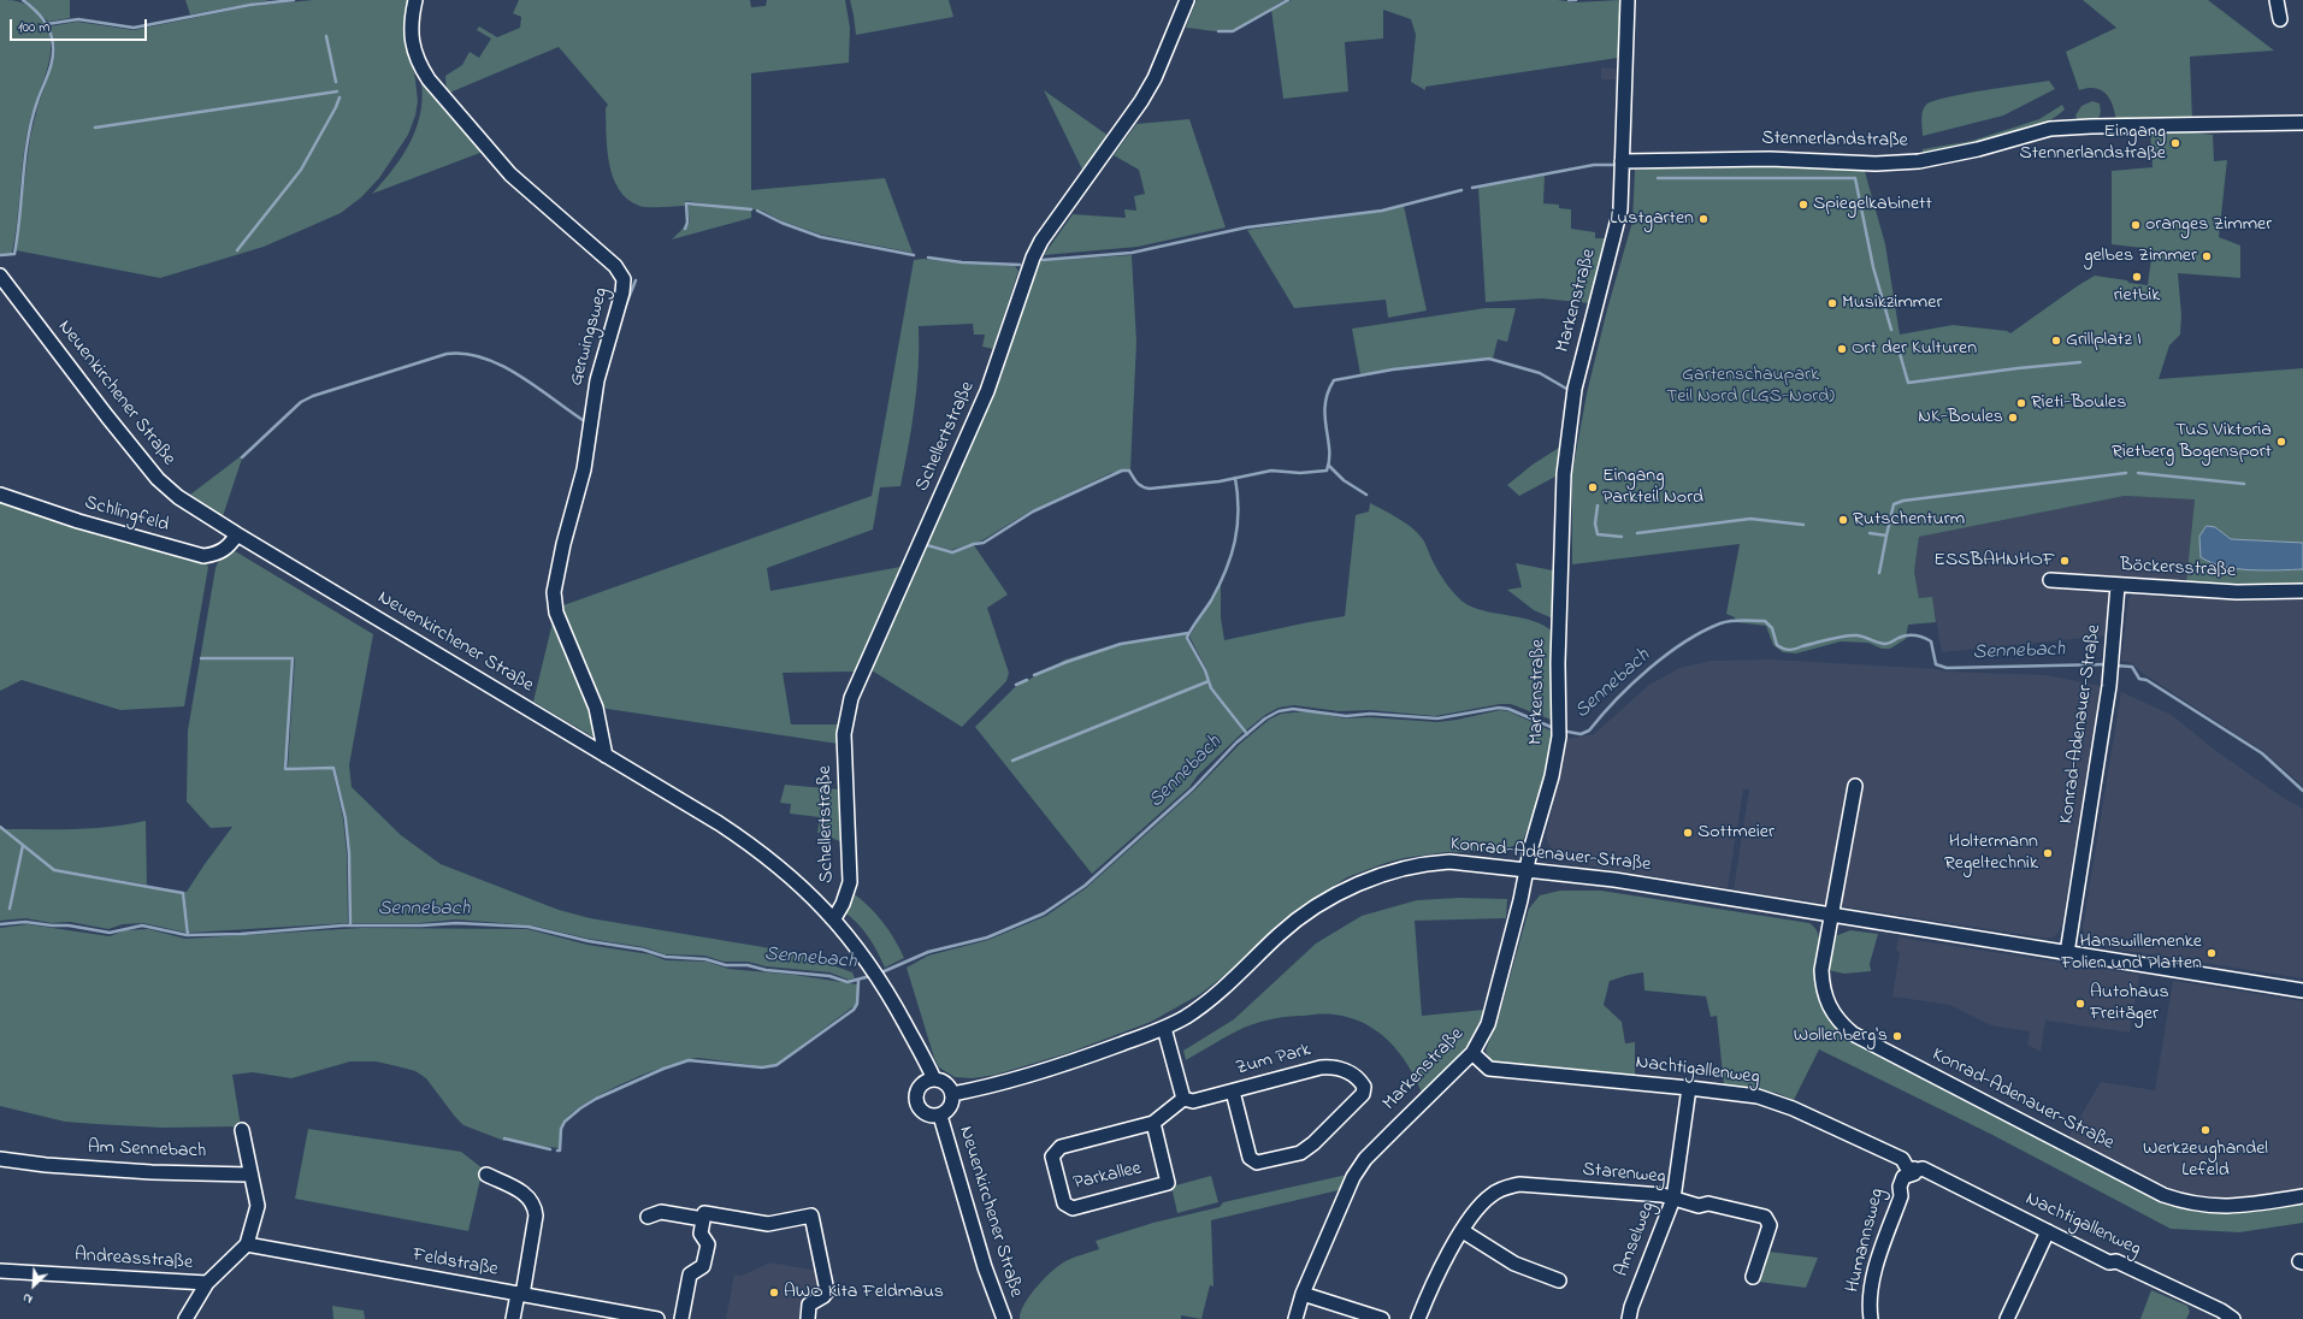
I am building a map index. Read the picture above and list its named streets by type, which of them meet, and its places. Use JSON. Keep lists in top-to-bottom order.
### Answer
{
  "streets": {
    "street": [
      "Stennerlandstraße",
      "Markenstraße",
      "Gerwingsweg",
      "Neuenkirchener Straße",
      "Schellertstraße",
      "Schlingfeld",
      "Böckersstraße",
      "Konrad-Adenauer-Straße",
      "Zum Park",
      "Nachtigallenweg",
      "Am Sennebach",
      "Starenweg",
      "Parkallee",
      "Amselweg",
      "Humannsweg",
      "Andreasstraße",
      "Feldstraße"
    ]
  },
  "crossings": [
    ["Stennerlandstraße", "Markenstraße"],
    ["Markenstraße", "Konrad-Adenauer-Straße"],
    ["Markenstraße", "Nachtigallenweg"],
    ["Gerwingsweg", "Neuenkirchener Straße"],
    ["Neuenkirchener Straße", "Schellertstraße"],
    ["Neuenkirchener Straße", "Schlingfeld"],
    ["Neuenkirchener Straße", "Konrad-Adenauer-Straße"],
    ["Böckersstraße", "Konrad-Adenauer-Straße"],
    ["Zum Park", "Parkallee"],
    ["Nachtigallenweg", "Amselweg"],
    ["Nachtigallenweg", "Humannsweg"],
    ["Starenweg", "Amselweg"]
  ],
  "water": ["Sennebach"],
  "parks": ["Gartenschaupark Teil Nord (LGS-Nord)"],
  "places": [
    "Eingang Stennerlandstraße",
    "Spiegelkabinett",
    "Lustgarten",
    "oranges Zimmer",
    "gelbes Zimmer",
    "rietbik",
    "Musikzimmer",
    "Grillplatz I",
    "Ort der Kulturen",
    "Rieti-Boules",
    "NK-Boules",
    "TuS Viktoria Rietberg Bogensport",
    "Eingang Parkteil Nord",
    "Rutschenturm",
    "ESSBAHNHOF",
    "Sottmeier",
    "Holtermann Regeltechnik",
    "Hanswillemenke Folien und Platten",
    "Autohaus Freitäger",
    "Wollenberg's",
    "Werkzeughandel Lefeld",
    "AWO Kita Feldmaus"
  ],
  "scale_bar": "100 m",
  "north": "bottom left"
}
